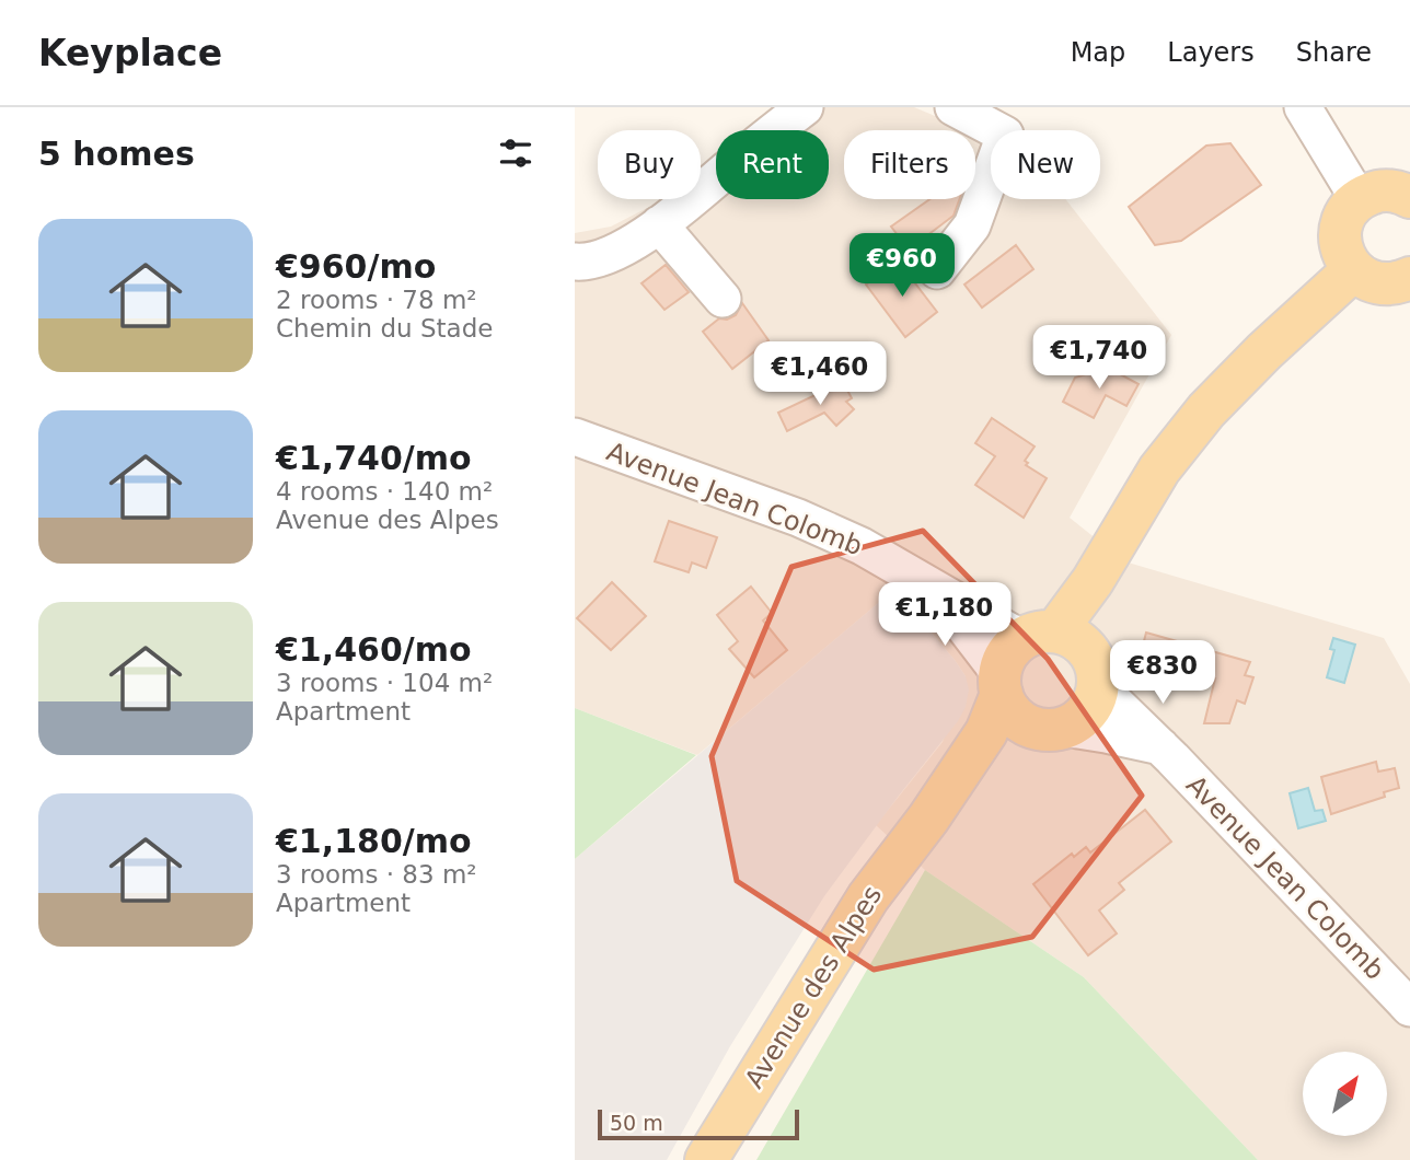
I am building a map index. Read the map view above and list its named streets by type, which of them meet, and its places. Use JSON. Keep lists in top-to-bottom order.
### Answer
{
  "streets": {
    "main road": ["Avenue des Alpes"],
    "street": ["Avenue Jean Colomb"]
  },
  "crossings": [
    ["Avenue Jean Colomb", "Avenue des Alpes"]
  ],
  "scale_bar": "50 m",
  "north": "top right",
  "page": {
    "header": "Keyplace",
    "nav": ["Map", "Layers", "Share"],
    "heading": "5 homes",
    "chip": [
      "Buy",
      "Rent",
      "Filters",
      "New"
    ],
    "list": [
      {
        "name": "€960/mo",
        "note": "2 rooms · 78 m² · Chemin du Stade"
      },
      {
        "name": "€1,740/mo",
        "note": "4 rooms · 140 m² · Avenue des Alpes"
      },
      {
        "name": "€1,460/mo",
        "note": "3 rooms · 104 m² · Apartment"
      },
      {
        "name": "€1,180/mo",
        "note": "3 rooms · 83 m² · Apartment"
      }
    ],
    "price": [
      "€960",
      "€1,740",
      "€1,460",
      "€1,180",
      "€830"
    ],
    "scale": "50 m"
  }
}
